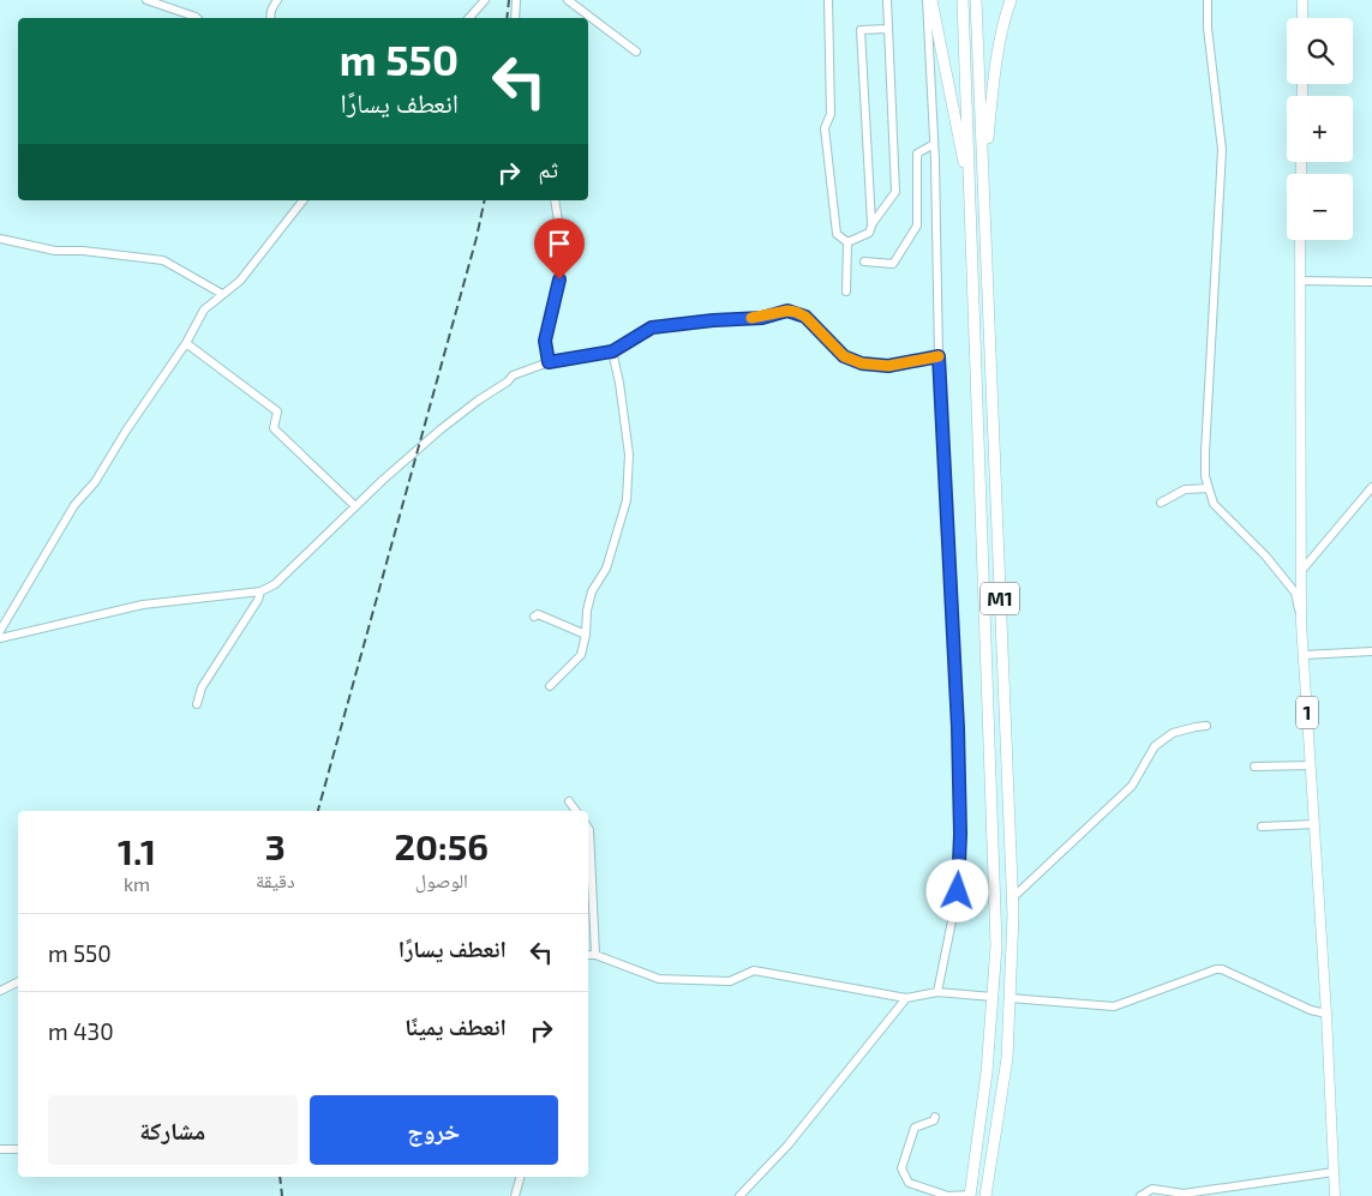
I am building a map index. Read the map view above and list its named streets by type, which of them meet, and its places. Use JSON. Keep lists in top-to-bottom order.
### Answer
{
  "streets": {
    "highway": ["M1"],
    "main road": ["1"]
  },
  "page": {
    "map_buttons": ["+", "−"],
    "turn": ["550 m", "انعطف يسارًا"],
    "then": "ثم",
    "eta": [
      "20:56",
      "الوصول",
      "3",
      "دقيقة",
      "1.1",
      "km"
    ],
    "list": [
      {
        "name": "انعطف يسارًا",
        "value": "550 m"
      },
      {
        "name": "انعطف يمينًا",
        "value": "430 m"
      }
    ],
    "buttons": ["خروج", "مشاركة"]
  }
}
